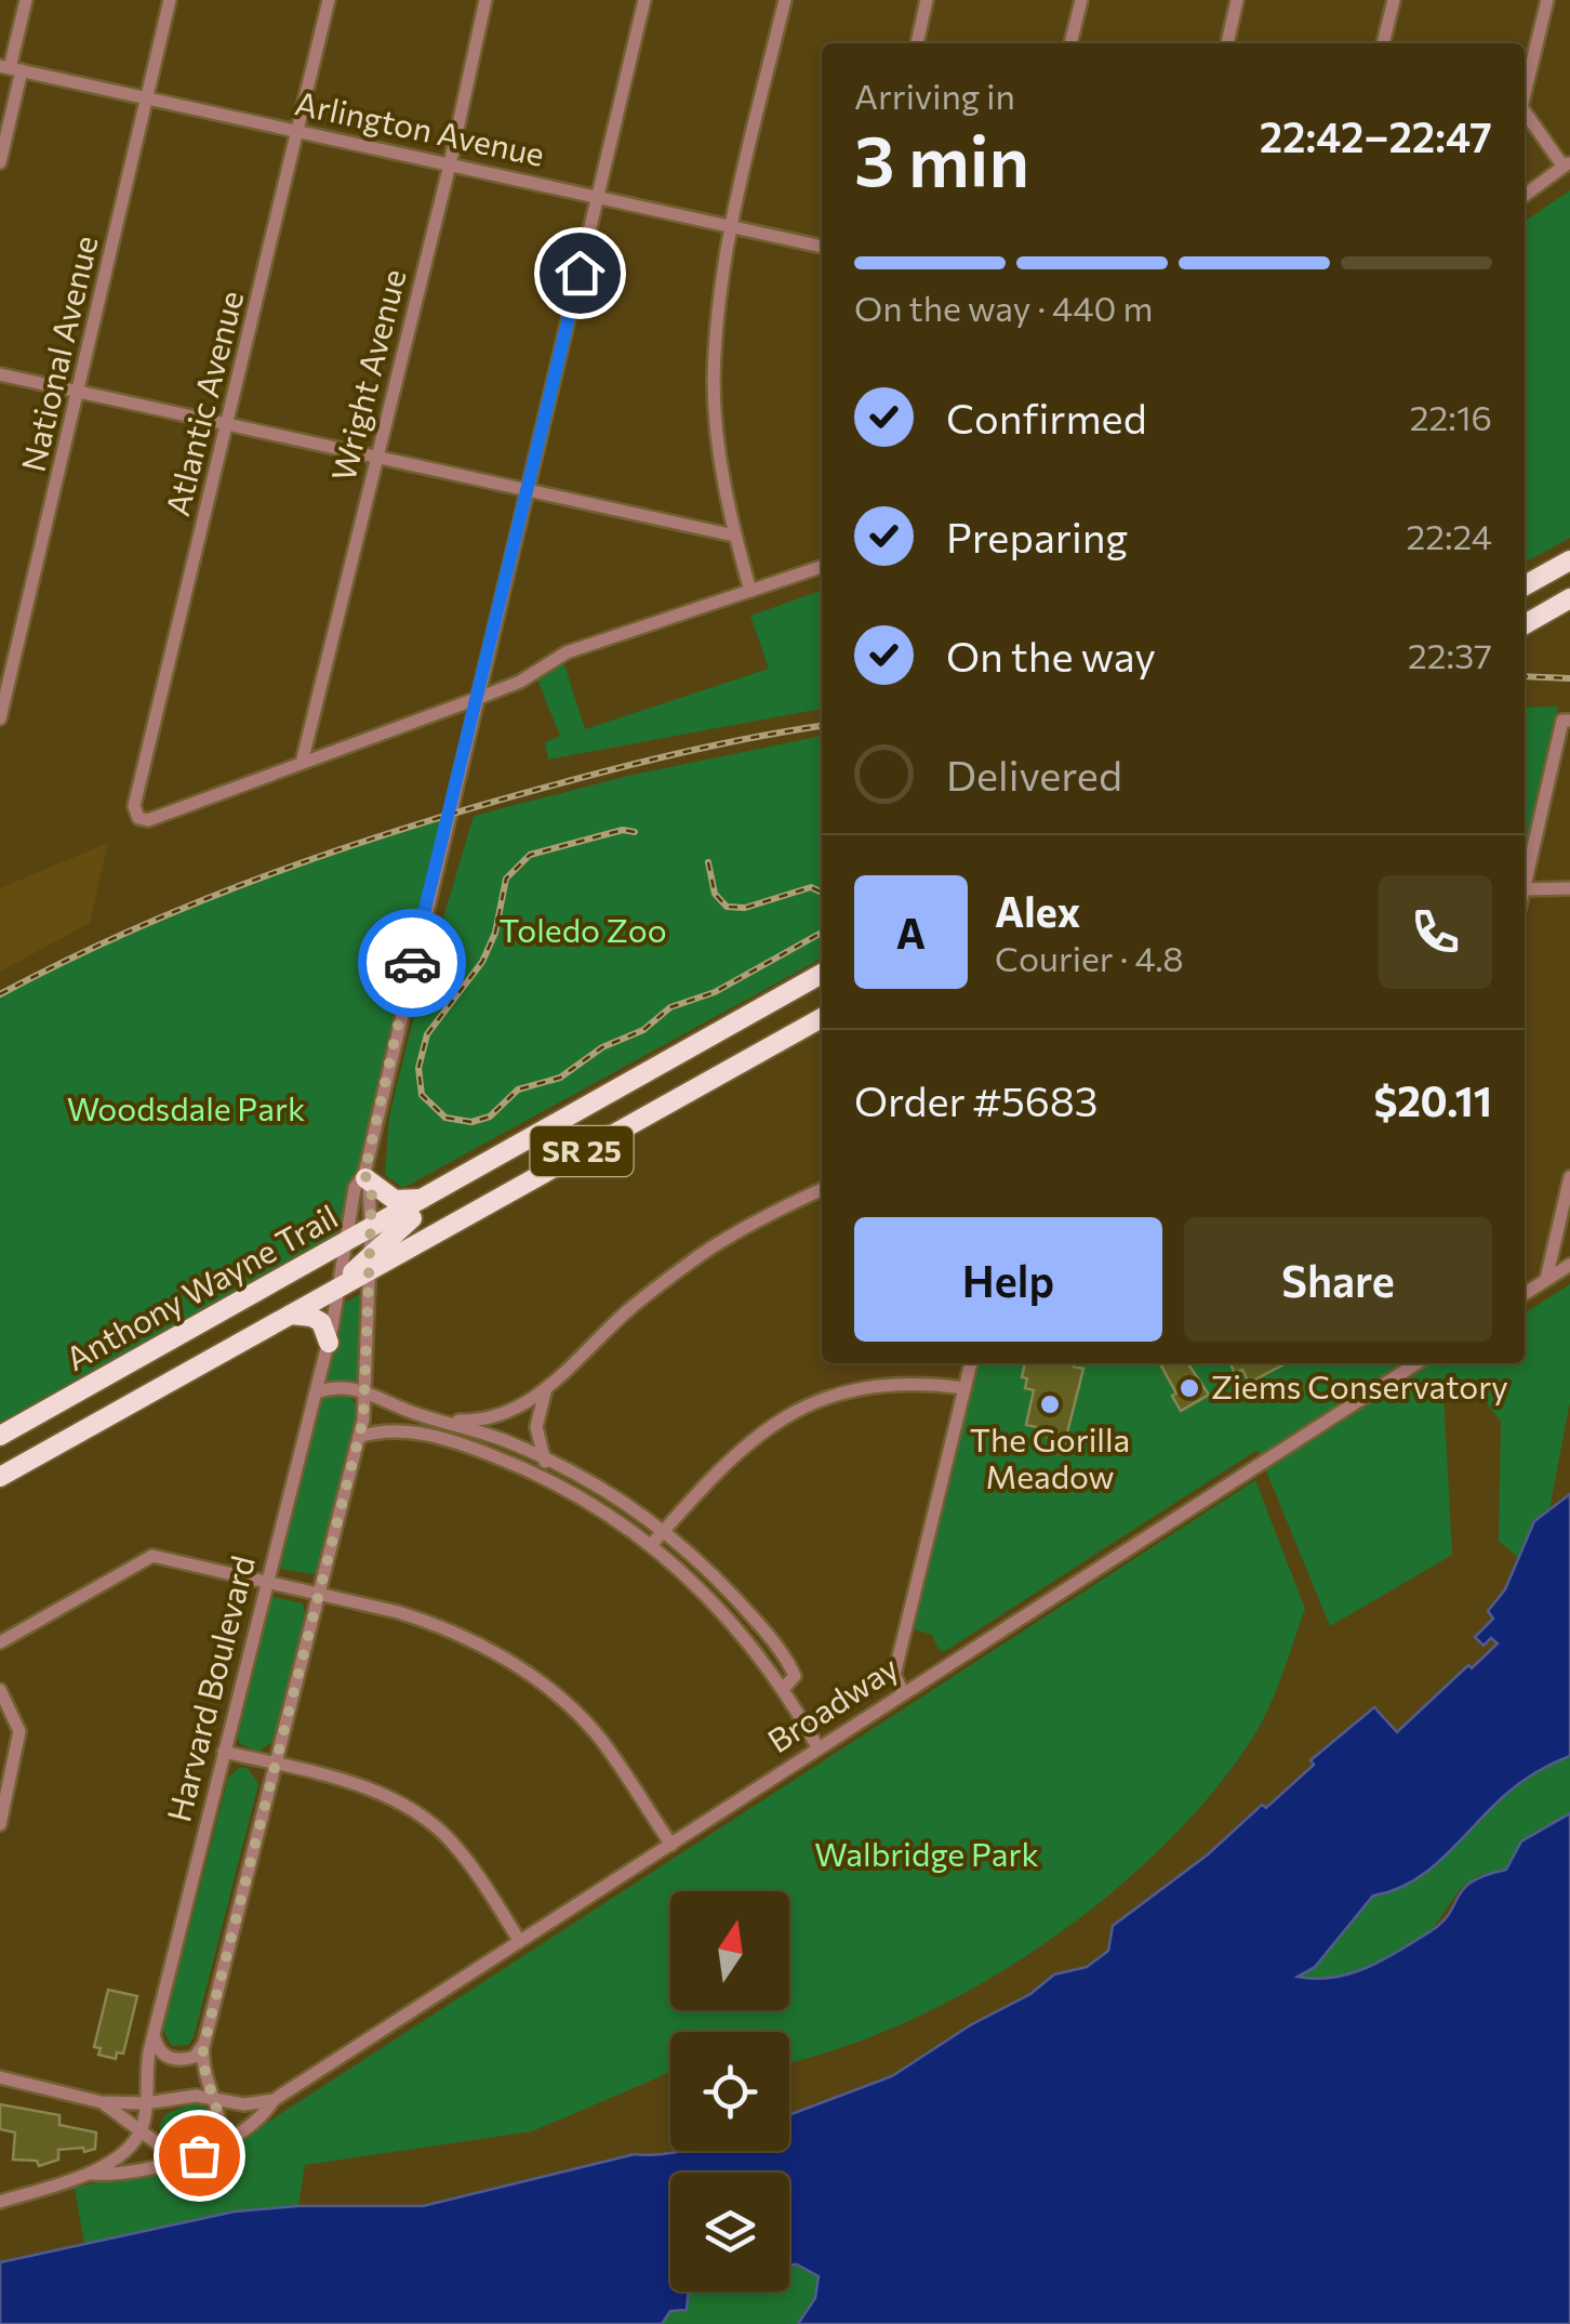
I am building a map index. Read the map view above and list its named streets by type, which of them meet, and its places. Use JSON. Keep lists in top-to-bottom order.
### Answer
{
  "streets": {
    "highway": ["SR 25", "Anthony Wayne Trail"],
    "street": [
      "Arlington Avenue",
      "National Avenue",
      "Wright Avenue",
      "Atlantic Avenue",
      "Harvard Boulevard",
      "Broadway"
    ]
  },
  "crossings": [
    ["Arlington Avenue", "National Avenue"],
    ["Arlington Avenue", "Wright Avenue"],
    ["Arlington Avenue", "Atlantic Avenue"],
    ["Wright Avenue", "Atlantic Avenue"],
    ["Anthony Wayne Trail", "Harvard Boulevard"],
    ["Harvard Boulevard", "Broadway"]
  ],
  "parks": ["Toledo Zoo", "Woodsdale Park", "Walbridge Park"],
  "places": ["Ziems Conservatory", "The Gorilla Meadow"],
  "north": "top",
  "page": {
    "heading": ["3 min", "Arriving in", "22:42–22:47"],
    "panel": [
      "Alex",
      "Courier · 4.8",
      "Order #5683",
      "$20.11"
    ],
    "bar": "On the way · 440 m",
    "list": [
      ["Confirmed", "22:16"],
      ["Preparing", "22:24"],
      ["On the way", "22:37"],
      "Delivered"
    ],
    "round": "A",
    "buttons": ["Help", "Share"]
  }
}
